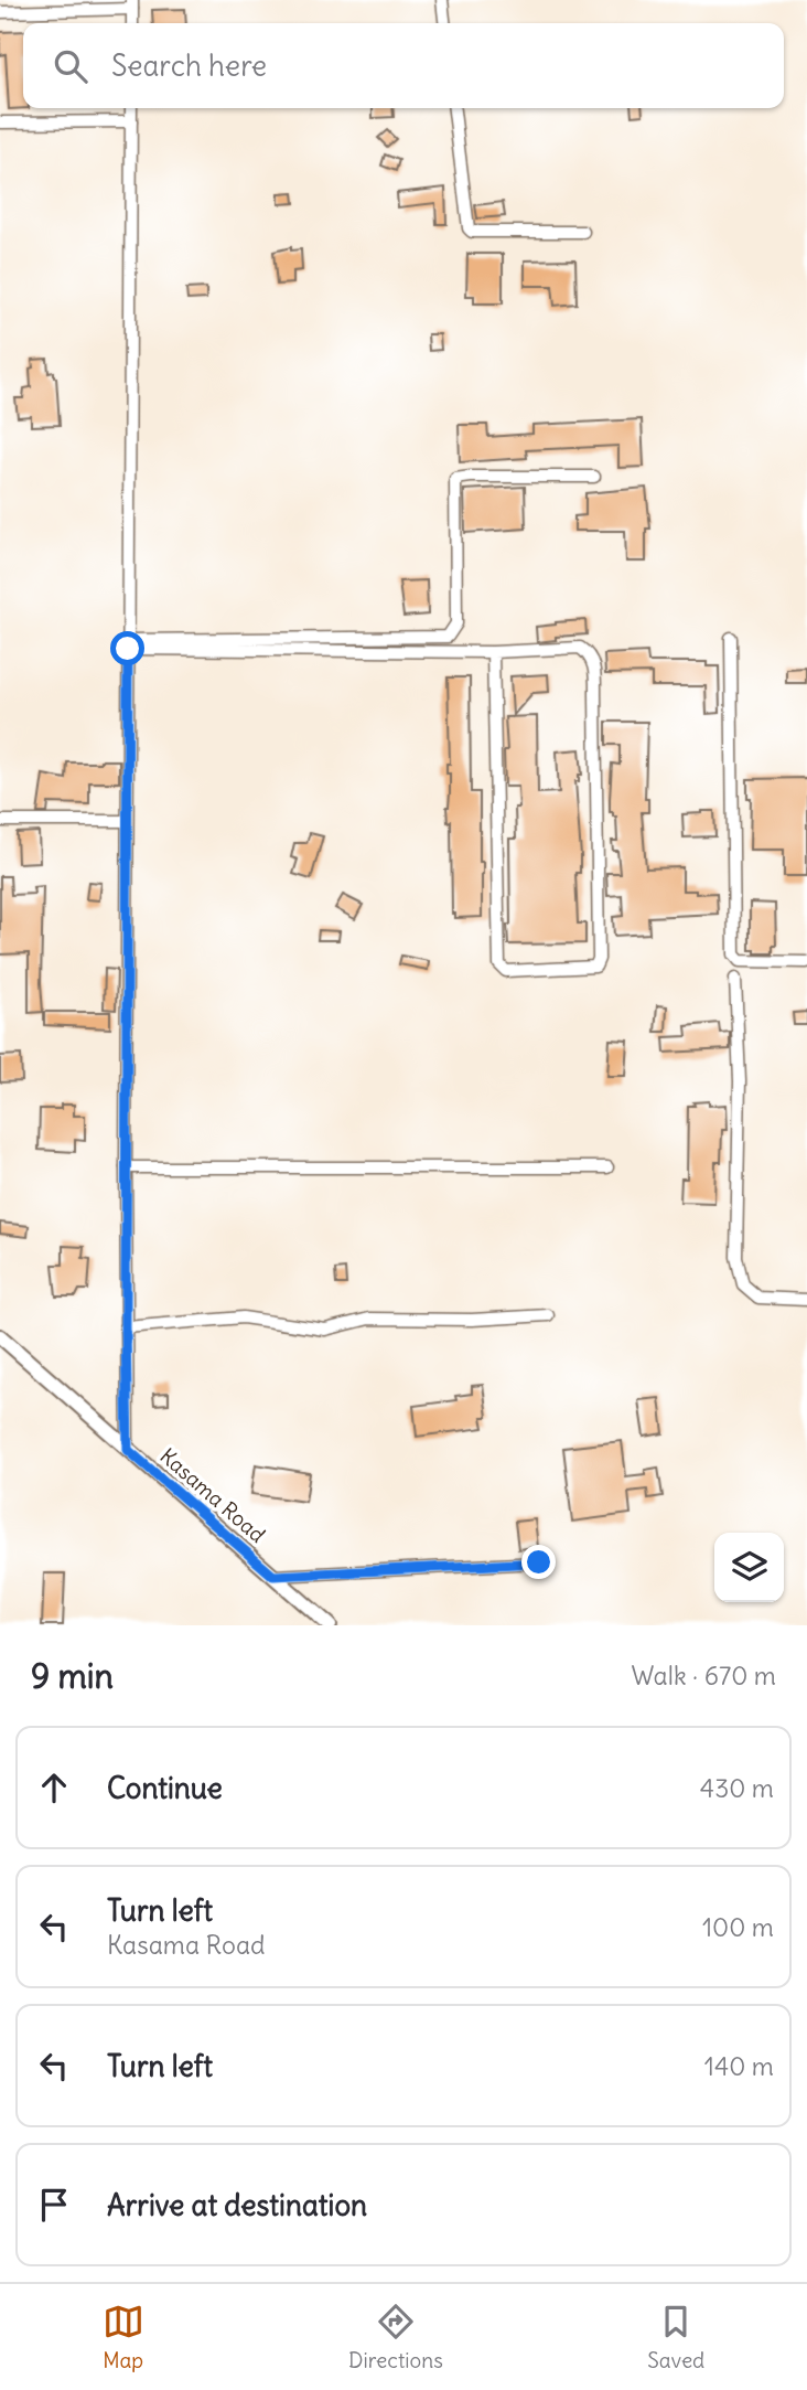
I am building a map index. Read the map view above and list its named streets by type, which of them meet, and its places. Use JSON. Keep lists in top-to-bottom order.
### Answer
{
  "streets": {
    "street": ["Kasama Road"]
  },
  "page": {
    "search": "Search here",
    "heading": ["9 min", "Walk · 670 m"],
    "list": [
      ["Continue", "430 m"],
      ["Turn left", "Kasama Road", "100 m"],
      ["Turn left", "140 m"],
      "Arrive at destination"
    ],
    "nav": ["Map", "Directions", "Saved"]
  }
}
